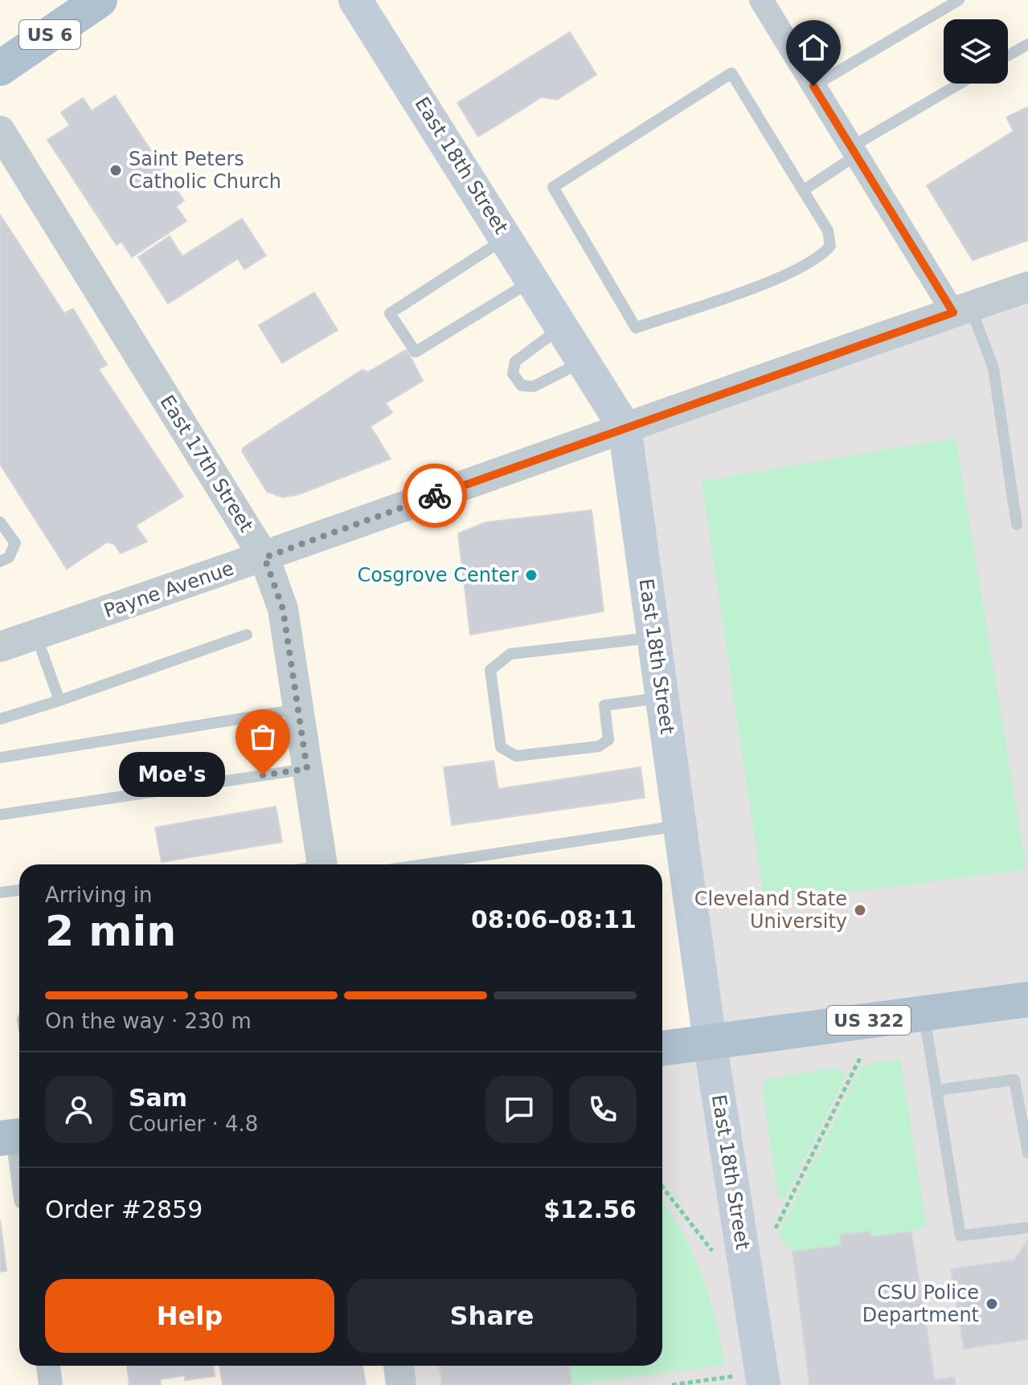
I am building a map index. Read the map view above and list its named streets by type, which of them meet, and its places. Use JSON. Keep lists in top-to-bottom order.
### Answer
{
  "streets": {
    "main road": ["US 6", "East 18th Street", "US 322"],
    "street": ["East 17th Street", "Payne Avenue"]
  },
  "crossings": [
    ["East 18th Street", "Payne Avenue"],
    ["East 18th Street", "US 322"],
    ["East 17th Street", "Payne Avenue"]
  ],
  "places": [
    "Saint Peters Catholic Church",
    "Cosgrove Center",
    "Moe's",
    "Cleveland State University",
    "CSU Police Department"
  ],
  "page": {
    "bubble": "Moe's",
    "heading": ["2 min", "Arriving in", "08:06–08:11"],
    "panel": [
      "Sam",
      "Courier · 4.8",
      "Order #2859",
      "$12.56"
    ],
    "bar": "On the way · 230 m",
    "buttons": ["Help", "Share"]
  }
}
